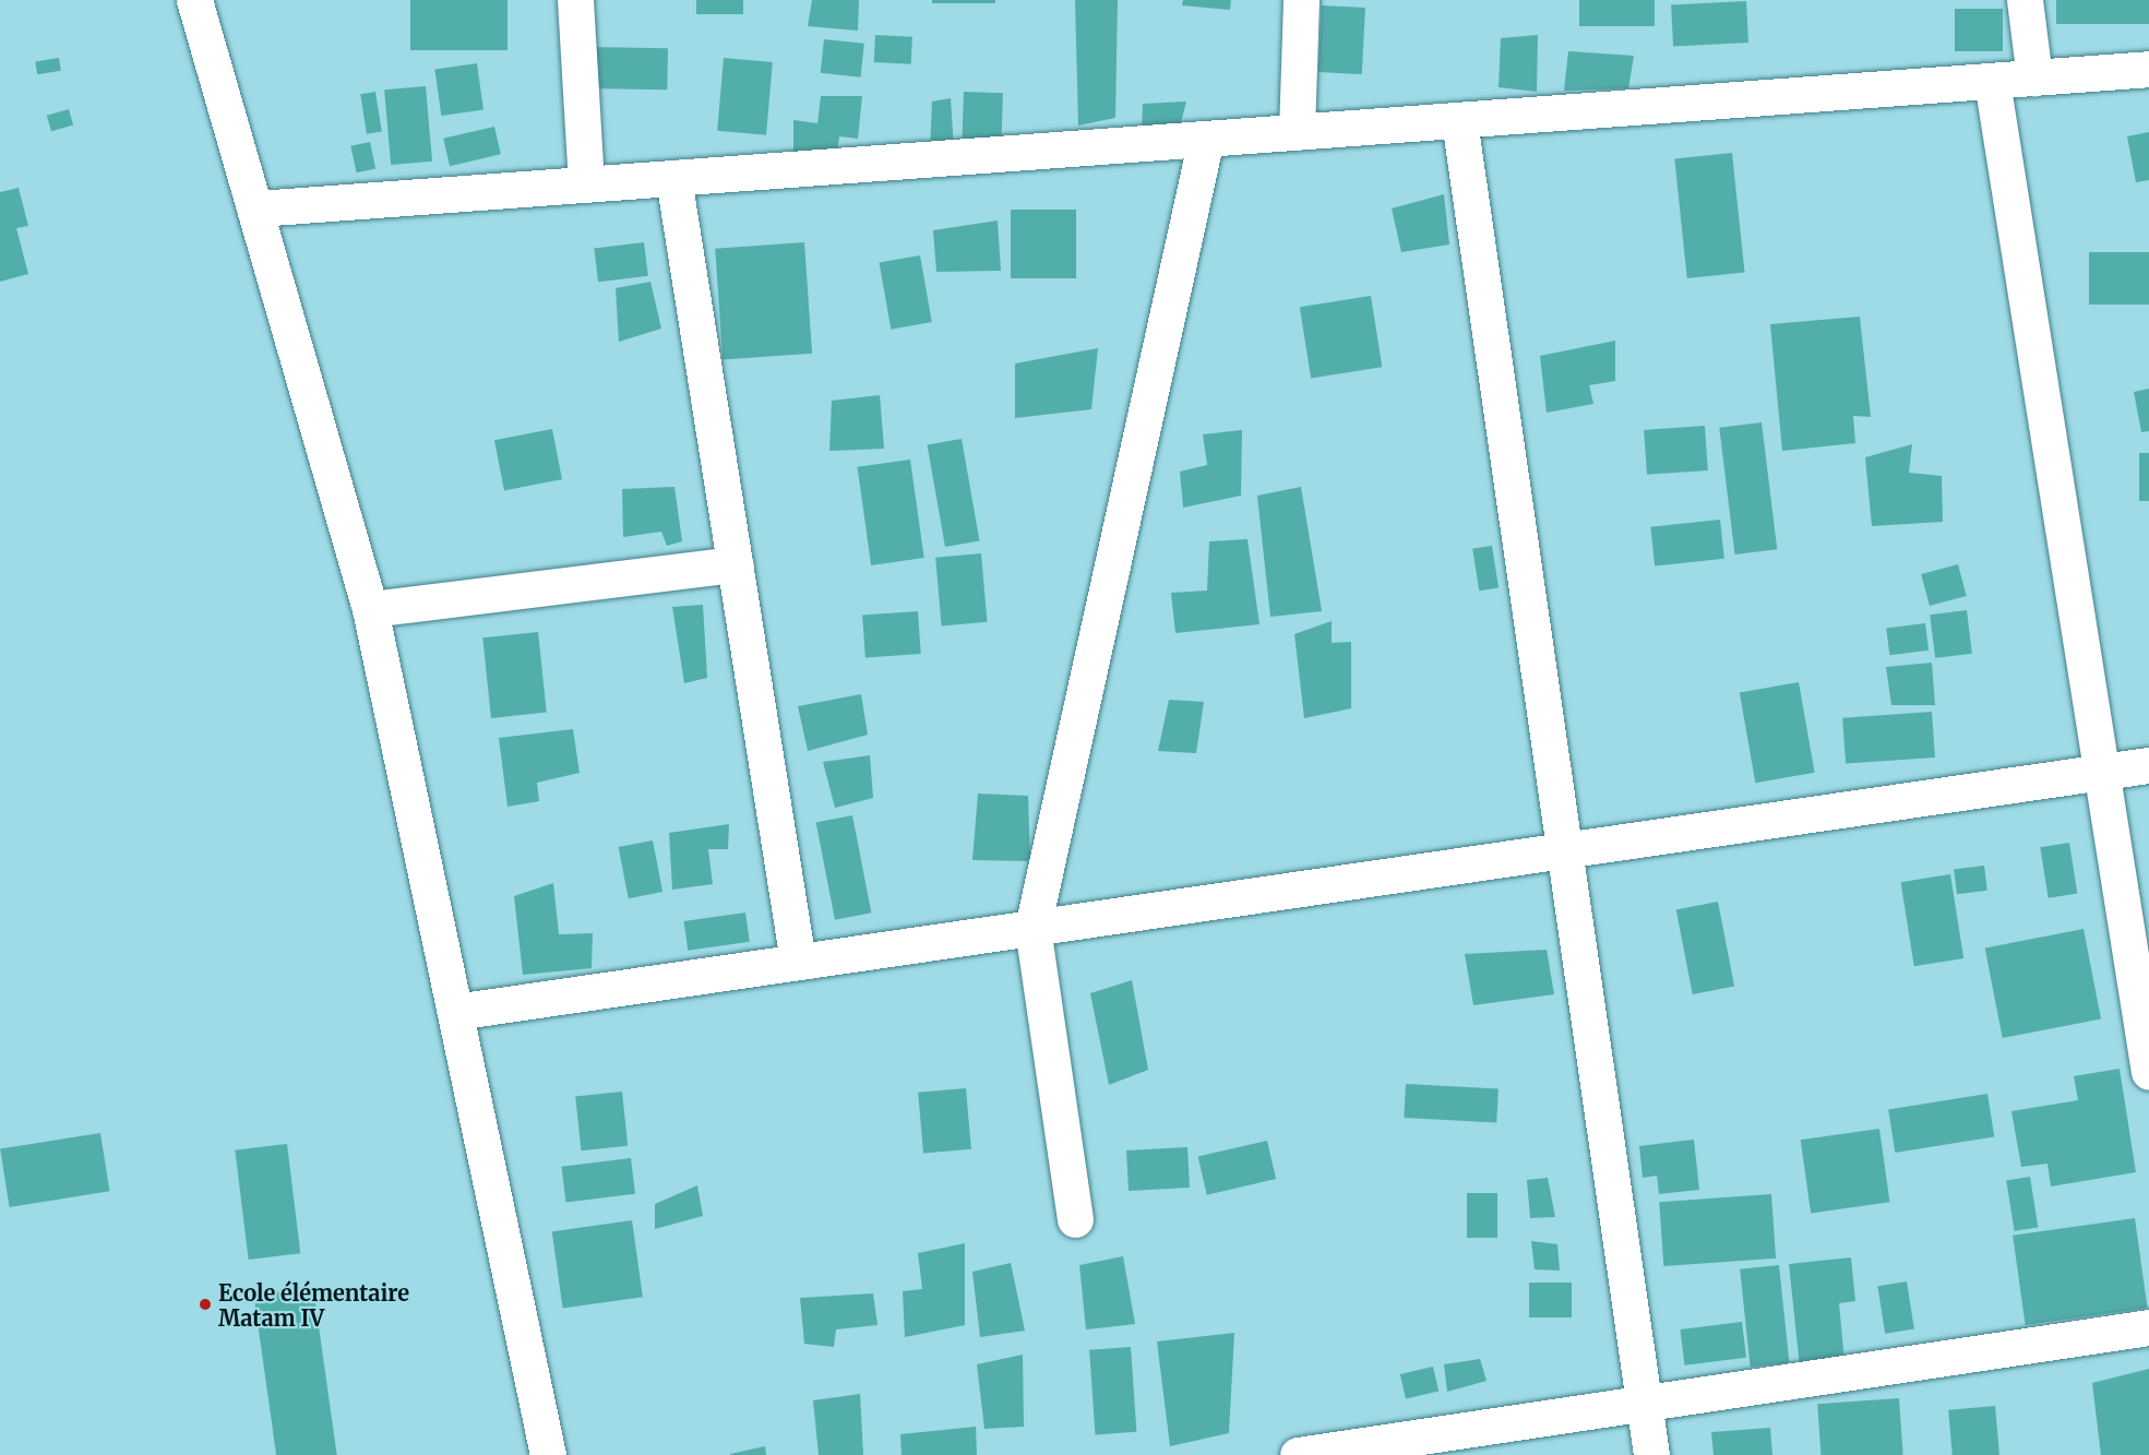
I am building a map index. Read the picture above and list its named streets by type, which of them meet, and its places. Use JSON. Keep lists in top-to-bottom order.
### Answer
{
  "places": ["Ecole élémentaire Matam IV"]
}
